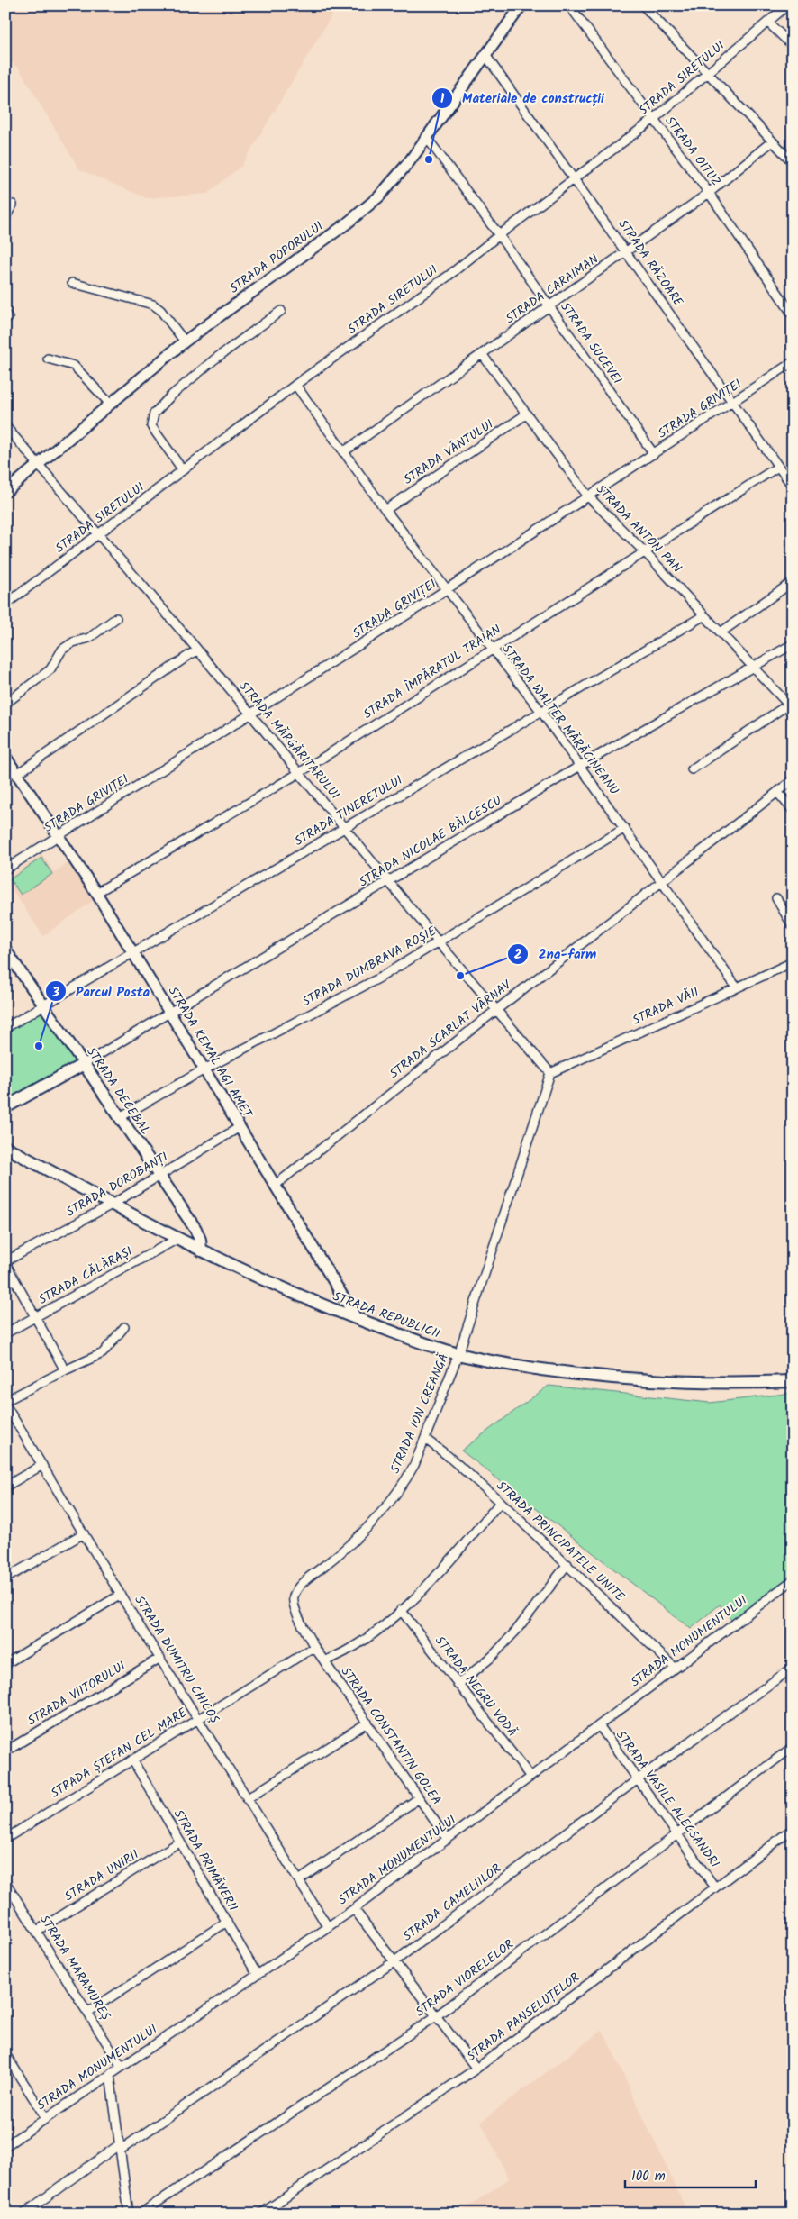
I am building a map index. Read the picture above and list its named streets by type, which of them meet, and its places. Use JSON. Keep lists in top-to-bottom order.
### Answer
{
  "streets": {
    "main road": ["STRADA DECEBAL", "STRADA REPUBLICII"],
    "street": [
      "STRADA SIRETULUI",
      "STRADA OITUZ",
      "STRADA POPORULUI",
      "STRADA RĂZOARE",
      "STRADA CARAIMAN",
      "STRADA SUCEVEI",
      "STRADA GRIVIȚEI",
      "STRADA VÂNTULUI",
      "STRADA ANTON PAN",
      "STRADA ÎMPĂRATUL TRAIAN",
      "STRADA WALTER MĂRĂCINEANU",
      "STRADA MĂRGĂRITARULUI",
      "STRADA TINERETULUI",
      "STRADA NICOLAE BĂLCESCU",
      "STRADA DUMBRAVA ROȘIE",
      "STRADA VĂII",
      "STRADA SCARLAT VÂRNAV",
      "STRADA KEMAL AGI AMET",
      "STRADA DOROBANȚI",
      "STRADA CĂLĂRAȘI",
      "STRADA ION CREANGĂ",
      "STRADA PRINCIPATELE UNITE",
      "STRADA MONUMENTULUI",
      "STRADA DUMITRU CHICOȘ",
      "STRADA NEGRU VODĂ",
      "STRADA VIITORULUI",
      "STRADA CONSTANTIN GOLEA",
      "STRADA ȘTEFAN CEL MARE",
      "STRADA VASILE ALECSANDRI",
      "STRADA PRIMĂVERII",
      "STRADA UNIRII",
      "STRADA CAMELIILOR",
      "STRADA MARAMUREȘ",
      "STRADA VIORELELOR",
      "STRADA PANSELUȚELOR"
    ]
  },
  "crossings": [
    ["STRADA SIRETULUI", "STRADA OITUZ"],
    ["STRADA SIRETULUI", "STRADA RĂZOARE"],
    ["STRADA SIRETULUI", "STRADA SUCEVEI"],
    ["STRADA SIRETULUI", "STRADA WALTER MĂRĂCINEANU"],
    ["STRADA SIRETULUI", "STRADA MĂRGĂRITARULUI"],
    ["STRADA OITUZ", "STRADA CARAIMAN"],
    ["STRADA POPORULUI", "STRADA RĂZOARE"],
    ["STRADA POPORULUI", "STRADA SUCEVEI"],
    ["STRADA POPORULUI", "STRADA MĂRGĂRITARULUI"],
    ["STRADA RĂZOARE", "STRADA CARAIMAN"],
    ["STRADA RĂZOARE", "STRADA GRIVIȚEI"],
    ["STRADA RĂZOARE", "STRADA ÎMPĂRATUL TRAIAN"],
    ["STRADA CARAIMAN", "STRADA SUCEVEI"],
    ["STRADA CARAIMAN", "STRADA ANTON PAN"],
    ["STRADA CARAIMAN", "STRADA WALTER MĂRĂCINEANU"],
    ["STRADA SUCEVEI", "STRADA GRIVIȚEI"],
    ["STRADA GRIVIȚEI", "STRADA ANTON PAN"],
    ["STRADA GRIVIȚEI", "STRADA WALTER MĂRĂCINEANU"],
    ["STRADA GRIVIȚEI", "STRADA MĂRGĂRITARULUI"],
    ["STRADA GRIVIȚEI", "STRADA KEMAL AGI AMET"],
    ["STRADA VÂNTULUI", "STRADA ANTON PAN"],
    ["STRADA VÂNTULUI", "STRADA WALTER MĂRĂCINEANU"],
    ["STRADA ANTON PAN", "STRADA ÎMPĂRATUL TRAIAN"],
    ["STRADA ANTON PAN", "STRADA TINERETULUI"],
    ["STRADA ANTON PAN", "STRADA NICOLAE BĂLCESCU"],
    ["STRADA ÎMPĂRATUL TRAIAN", "STRADA WALTER MĂRĂCINEANU"],
    ["STRADA ÎMPĂRATUL TRAIAN", "STRADA MĂRGĂRITARULUI"],
    ["STRADA ÎMPĂRATUL TRAIAN", "STRADA KEMAL AGI AMET"],
    ["STRADA WALTER MĂRĂCINEANU", "STRADA TINERETULUI"],
    ["STRADA WALTER MĂRĂCINEANU", "STRADA NICOLAE BĂLCESCU"],
    ["STRADA WALTER MĂRĂCINEANU", "STRADA DUMBRAVA ROȘIE"],
    ["STRADA WALTER MĂRĂCINEANU", "STRADA VĂII"],
    ["STRADA WALTER MĂRĂCINEANU", "STRADA SCARLAT VÂRNAV"],
    ["STRADA MĂRGĂRITARULUI", "STRADA TINERETULUI"],
    ["STRADA MĂRGĂRITARULUI", "STRADA NICOLAE BĂLCESCU"],
    ["STRADA MĂRGĂRITARULUI", "STRADA DUMBRAVA ROȘIE"],
    ["STRADA MĂRGĂRITARULUI", "STRADA VĂII"],
    ["STRADA MĂRGĂRITARULUI", "STRADA SCARLAT VÂRNAV"],
    ["STRADA MĂRGĂRITARULUI", "STRADA ION CREANGĂ"],
    ["STRADA TINERETULUI", "STRADA KEMAL AGI AMET"],
    ["STRADA TINERETULUI", "STRADA DECEBAL"],
    ["STRADA NICOLAE BĂLCESCU", "STRADA KEMAL AGI AMET"],
    ["STRADA NICOLAE BĂLCESCU", "STRADA DECEBAL"],
    ["STRADA DUMBRAVA ROȘIE", "STRADA KEMAL AGI AMET"],
    ["STRADA DUMBRAVA ROȘIE", "STRADA DECEBAL"],
    ["STRADA VĂII", "STRADA ION CREANGĂ"],
    ["STRADA SCARLAT VÂRNAV", "STRADA KEMAL AGI AMET"],
    ["STRADA KEMAL AGI AMET", "STRADA DOROBANȚI"],
    ["STRADA KEMAL AGI AMET", "STRADA REPUBLICII"],
    ["STRADA DECEBAL", "STRADA DOROBANȚI"],
    ["STRADA DECEBAL", "STRADA REPUBLICII"],
    ["STRADA DOROBANȚI", "STRADA REPUBLICII"],
    ["STRADA CĂLĂRAȘI", "STRADA REPUBLICII"],
    ["STRADA REPUBLICII", "STRADA ION CREANGĂ"],
    ["STRADA ION CREANGĂ", "STRADA PRINCIPATELE UNITE"],
    ["STRADA ION CREANGĂ", "STRADA CONSTANTIN GOLEA"],
    ["STRADA ION CREANGĂ", "STRADA ȘTEFAN CEL MARE"],
    ["STRADA PRINCIPATELE UNITE", "STRADA MONUMENTULUI"],
    ["STRADA MONUMENTULUI", "STRADA DUMITRU CHICOȘ"],
    ["STRADA MONUMENTULUI", "STRADA NEGRU VODĂ"],
    ["STRADA MONUMENTULUI", "STRADA CONSTANTIN GOLEA"],
    ["STRADA MONUMENTULUI", "STRADA VASILE ALECSANDRI"],
    ["STRADA MONUMENTULUI", "STRADA PRIMĂVERII"],
    ["STRADA MONUMENTULUI", "STRADA MARAMUREȘ"],
    ["STRADA DUMITRU CHICOȘ", "STRADA VIITORULUI"],
    ["STRADA DUMITRU CHICOȘ", "STRADA ȘTEFAN CEL MARE"],
    ["STRADA CONSTANTIN GOLEA", "STRADA ȘTEFAN CEL MARE"],
    ["STRADA ȘTEFAN CEL MARE", "STRADA PRIMĂVERII"],
    ["STRADA VASILE ALECSANDRI", "STRADA CAMELIILOR"],
    ["STRADA VASILE ALECSANDRI", "STRADA VIORELELOR"],
    ["STRADA VASILE ALECSANDRI", "STRADA PANSELUȚELOR"],
    ["STRADA PRIMĂVERII", "STRADA UNIRII"],
    ["STRADA UNIRII", "STRADA MARAMUREȘ"]
  ],
  "places": ["Materiale de construcții", "2na-farm", "Parcul Posta"],
  "scale_bar": "100 m"
}
